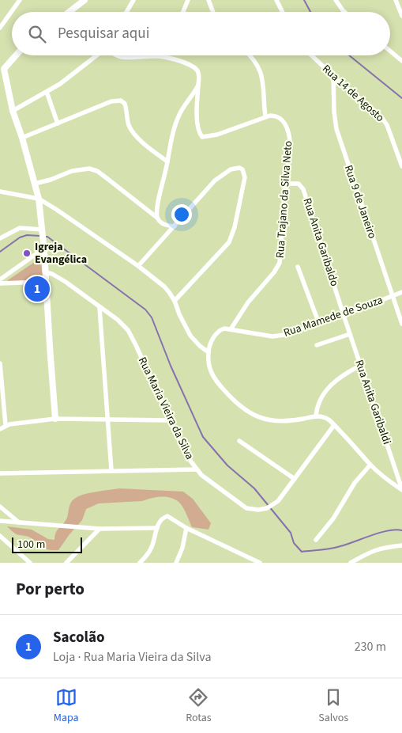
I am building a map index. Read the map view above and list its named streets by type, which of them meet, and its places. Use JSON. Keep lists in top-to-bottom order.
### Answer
{
  "streets": {
    "street": [
      "Rua 14 de Agosto",
      "Rua Trajano da Silva Neto",
      "Rua 9 de Janeiro",
      "Rua Anita Garibaldo",
      "Rua Mamede de Souza",
      "Rua Anita Garibaldi",
      "Rua Maria Vieira da Silva"
    ]
  },
  "crossings": [
    ["Rua 14 de Agosto", "Rua 9 de Janeiro"],
    ["Rua Trajano da Silva Neto", "Rua Anita Garibaldo"],
    ["Rua Trajano da Silva Neto", "Rua Mamede de Souza"],
    ["Rua 9 de Janeiro", "Rua Mamede de Souza"],
    ["Rua Anita Garibaldo", "Rua Mamede de Souza"],
    ["Rua Anita Garibaldo", "Rua Anita Garibaldi"],
    ["Rua Mamede de Souza", "Rua Anita Garibaldi"]
  ],
  "places": ["Igreja Evangélica"],
  "scale_bar": "100 m",
  "page": {
    "search": "Pesquisar aqui",
    "pins": "1",
    "scale": "100 m",
    "heading": "Por perto",
    "list": [
      {
        "mark": "1",
        "name": "Sacolão",
        "note": "Loja · Rua Maria Vieira da Silva",
        "value": "230 m"
      }
    ],
    "nav": ["Mapa", "Rotas", "Salvos"]
  }
}
